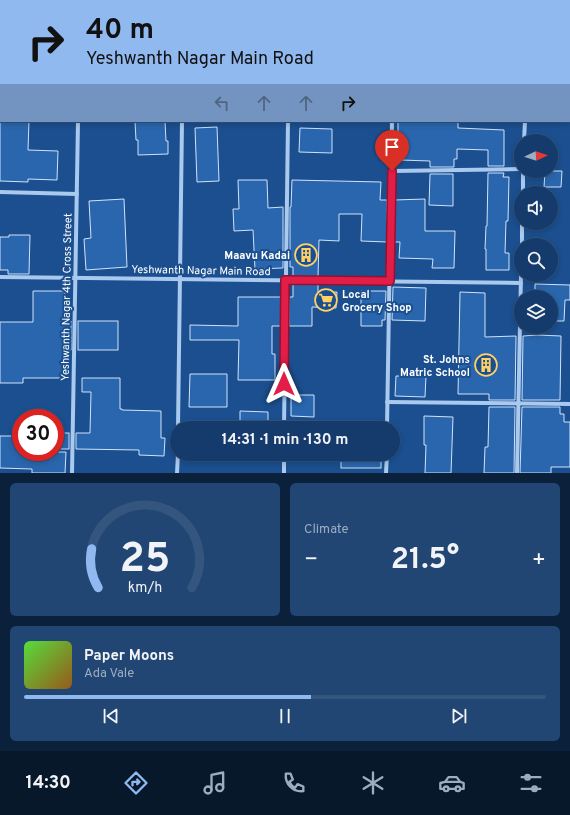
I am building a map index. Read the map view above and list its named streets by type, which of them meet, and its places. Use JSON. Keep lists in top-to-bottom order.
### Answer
{
  "streets": {
    "street": ["Yeshwanth Nagar Main Road", "Yeshwanth Nagar 4th Cross Street"]
  },
  "crossings": [
    ["Yeshwanth Nagar Main Road", "Yeshwanth Nagar 4th Cross Street"]
  ],
  "places": {
    "building": ["Maavu Kadai", "St. Johns Matric School"],
    "supermarket": ["Local Grocery Shop"]
  },
  "north": "right",
  "page": {
    "turn": ["40 m", "Yeshwanth Nagar Main Road"],
    "limit": "30",
    "trip": "14:31 · 1 min · 130 m",
    "tile": "Climate",
    "heat": ["−", "21.5°", "+"],
    "song": ["Paper Moons", "Ada Vale"],
    "tabs": "14:30",
    "gauge": ["25", "km/h"]
  }
}
